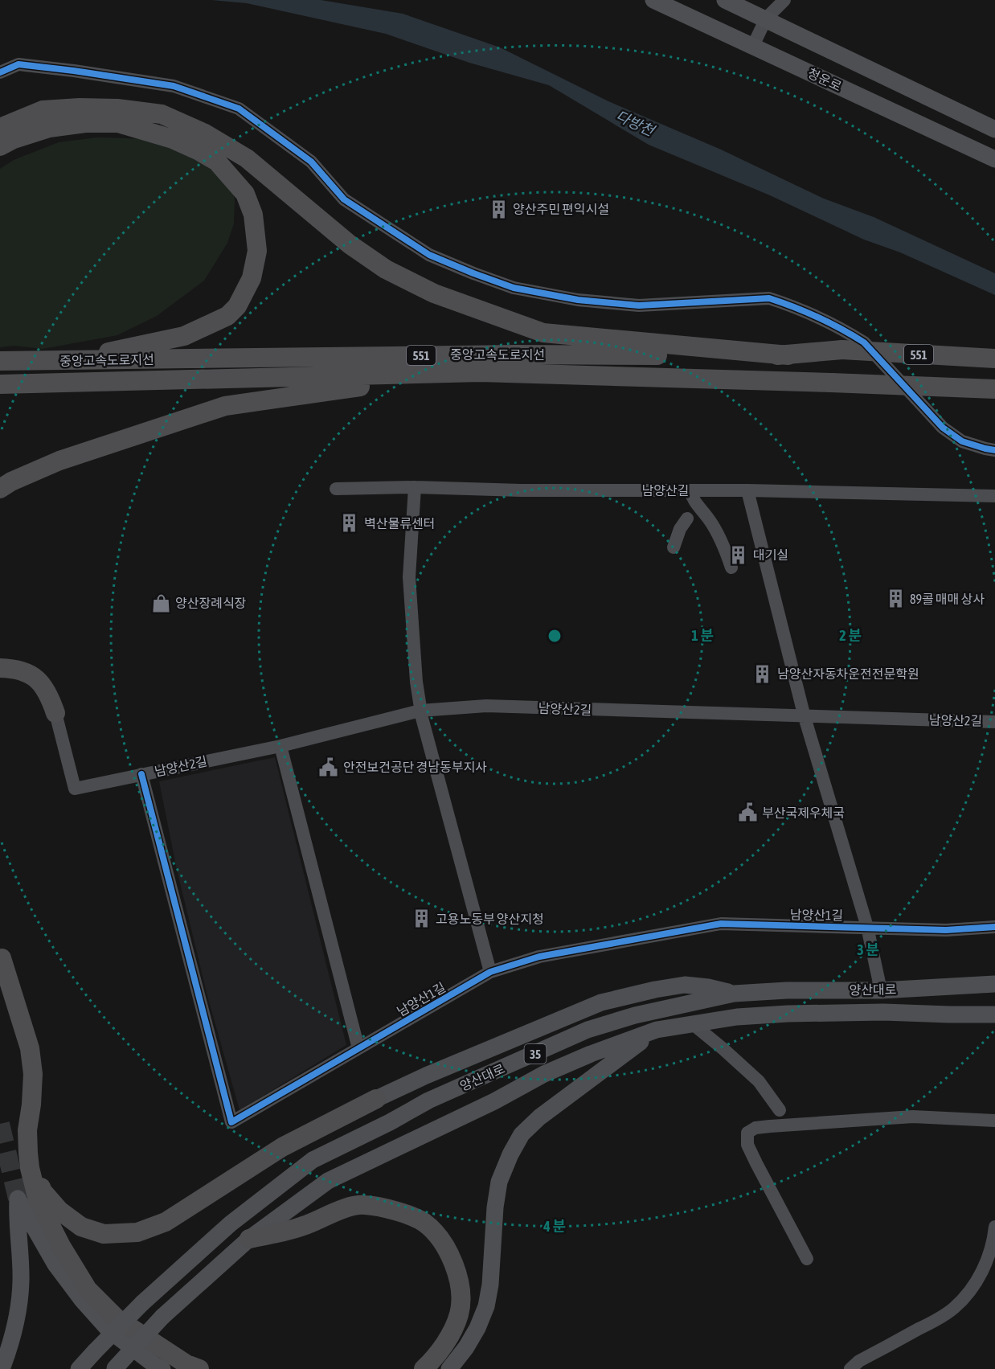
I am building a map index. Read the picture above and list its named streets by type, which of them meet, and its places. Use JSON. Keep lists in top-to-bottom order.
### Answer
{
  "streets": {
    "highway": ["중앙고속도로지선", "551"],
    "main road": ["청운로", "양산대로", "35"],
    "street": ["남양산길", "남양산2길", "남양산1길"]
  },
  "crossings": [
    ["남양산2길", "남양산1길"]
  ],
  "water": ["다방천"],
  "places": {
    "building": [
      "양산주민 편익시설",
      "벽산물류센터",
      "대기실",
      "89콜 매매 상사",
      "남양산자동차운전전문학원",
      "고용노동부 양산지청"
    ],
    "shop": ["양산장례식장"],
    "public building": ["안전보건공단 경남동부지사", "부산국제우체국"]
  },
  "rings": [
    "1 분",
    "2 분",
    "3 분",
    "4 분"
  ]
}
